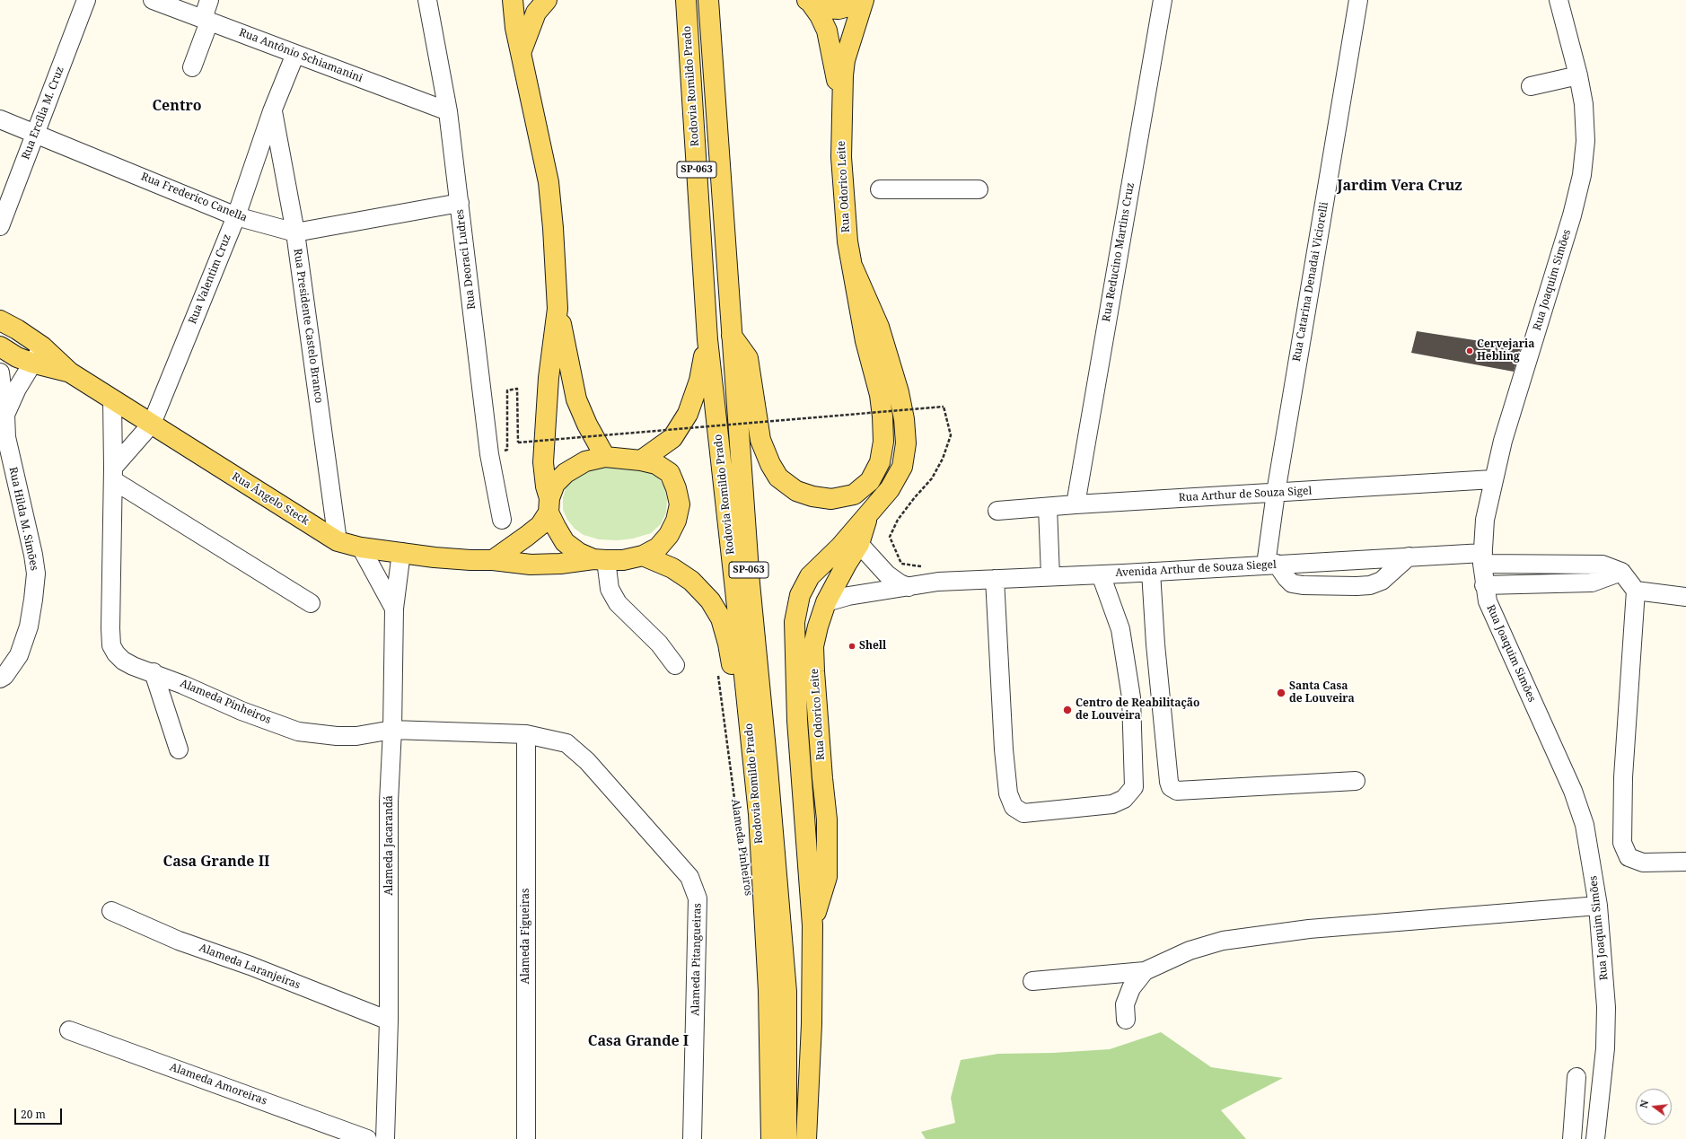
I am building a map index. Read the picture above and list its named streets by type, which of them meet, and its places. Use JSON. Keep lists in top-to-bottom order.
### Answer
{
  "streets": {
    "main road": [
      "Rodovia Romildo Prado",
      "SP-063",
      "Rua Odorico Leite",
      "Rua Ângelo Steck"
    ],
    "street": [
      "Rua Antônio Schiamanini",
      "Rua Ercília M. Cruz",
      "Rua Frederico Canella",
      "Rua Reducino Martins Cruz",
      "Rua Deoraci Ludres",
      "Rua Valentim Cruz",
      "Rua Joaquim Simões",
      "Rua Catarina Denadai Viciorelli",
      "Rua Presidente Castelo Branco",
      "Rua Arthur de Souza Sigel",
      "Rua Hilda M. Simões",
      "Avenida Arthur de Souza Siegel",
      "Alameda Pinheiros",
      "Alameda Jacarandá",
      "Alameda Figueiras",
      "Alameda Pitangueiras",
      "Alameda Laranjeiras",
      "Alameda Amoreiras"
    ]
  },
  "crossings": [
    ["Rua Antônio Schiamanini", "Rua Deoraci Ludres"],
    ["Rua Antônio Schiamanini", "Rua Valentim Cruz"],
    ["Rua Ercília M. Cruz", "Rua Frederico Canella"],
    ["Rua Odorico Leite", "Avenida Arthur de Souza Siegel"],
    ["Rua Frederico Canella", "Rua Deoraci Ludres"],
    ["Rua Frederico Canella", "Rua Valentim Cruz"],
    ["Rua Frederico Canella", "Rua Presidente Castelo Branco"],
    ["Rua Reducino Martins Cruz", "Rua Arthur de Souza Sigel"],
    ["Rua Valentim Cruz", "Rua Presidente Castelo Branco"],
    ["Rua Valentim Cruz", "Rua Ângelo Steck"],
    ["Rua Joaquim Simões", "Rua Arthur de Souza Sigel"],
    ["Rua Joaquim Simões", "Avenida Arthur de Souza Siegel"],
    ["Rua Catarina Denadai Viciorelli", "Rua Arthur de Souza Sigel"],
    ["Rua Catarina Denadai Viciorelli", "Avenida Arthur de Souza Siegel"],
    ["Rua Presidente Castelo Branco", "Rua Ângelo Steck"],
    ["Rua Ângelo Steck", "Rua Hilda M. Simões"],
    ["Rua Ângelo Steck", "Alameda Pinheiros"],
    ["Rua Ângelo Steck", "Alameda Jacarandá"],
    ["Alameda Pinheiros", "Alameda Jacarandá"],
    ["Alameda Pinheiros", "Alameda Figueiras"],
    ["Alameda Pinheiros", "Alameda Pitangueiras"],
    ["Alameda Jacarandá", "Alameda Laranjeiras"],
    ["Alameda Figueiras", "Alameda Pitangueiras"]
  ],
  "districts": [
    "Centro",
    "Jardim Vera Cruz",
    "Casa Grande II",
    "Casa Grande I"
  ],
  "places": [
    "Cervejaria Hebling",
    "Shell",
    "Santa Casa de Louveira",
    "Centro de Reabilitação de Louveira"
  ],
  "scale_bar": "20 m",
  "north": "left"
}
